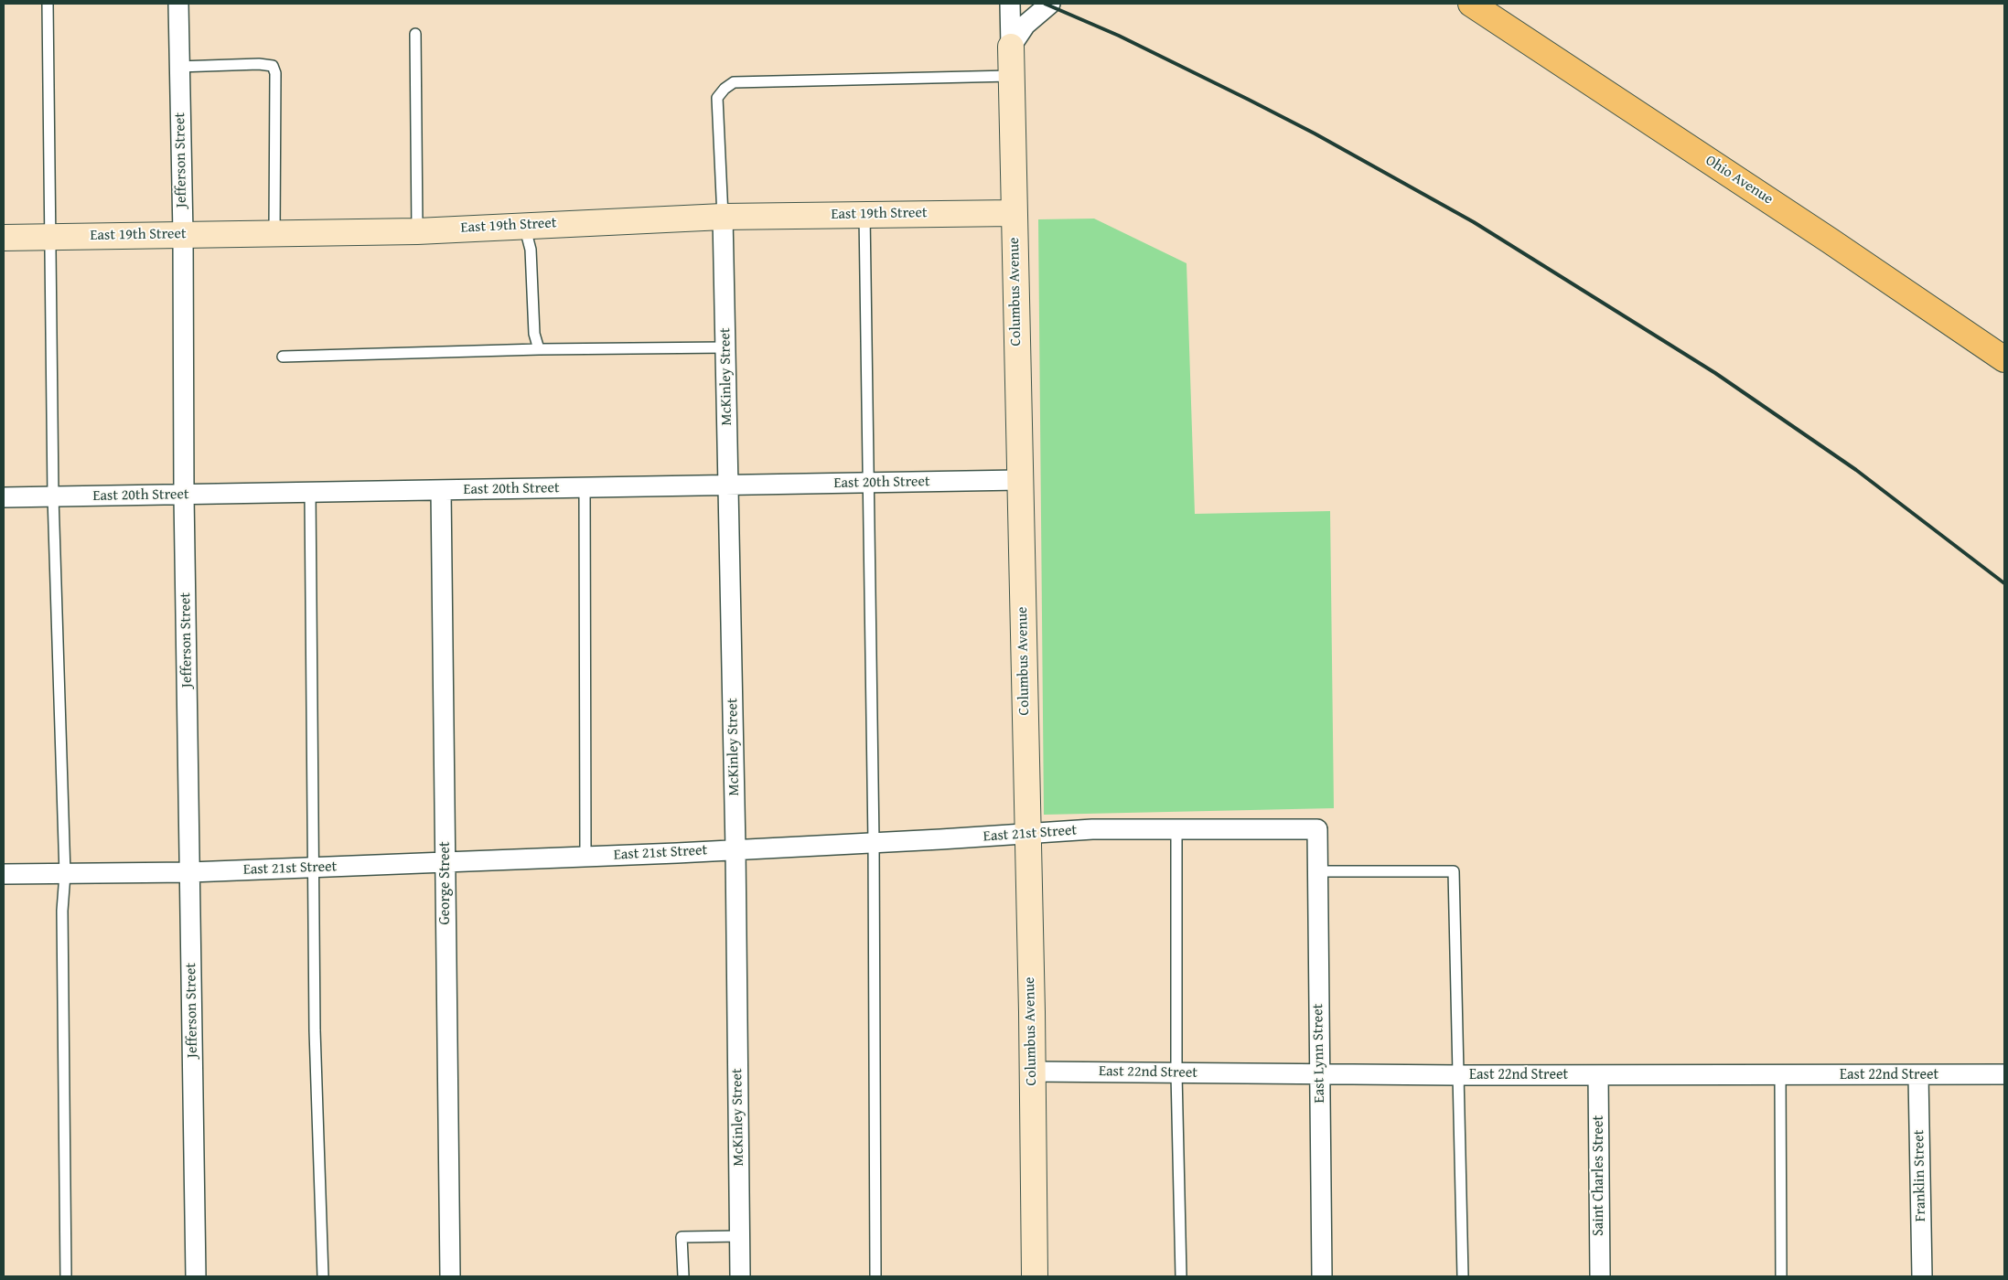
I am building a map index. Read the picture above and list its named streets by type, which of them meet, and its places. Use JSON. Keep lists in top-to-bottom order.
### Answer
{
  "streets": {
    "main road": ["Ohio Avenue"],
    "street": [
      "Jefferson Street",
      "East 19th Street",
      "Columbus Avenue",
      "McKinley Street",
      "East 20th Street",
      "East 21st Street",
      "George Street",
      "East Lynn Street",
      "East 22nd Street",
      "Saint Charles Street",
      "Franklin Street"
    ]
  },
  "crossings": [
    ["Jefferson Street", "East 19th Street"],
    ["Jefferson Street", "East 20th Street"],
    ["Jefferson Street", "East 21st Street"],
    ["East 19th Street", "Columbus Avenue"],
    ["East 19th Street", "McKinley Street"],
    ["Columbus Avenue", "East 20th Street"],
    ["Columbus Avenue", "East 21st Street"],
    ["Columbus Avenue", "East 22nd Street"],
    ["McKinley Street", "East 20th Street"],
    ["McKinley Street", "East 21st Street"],
    ["East 20th Street", "George Street"],
    ["East 21st Street", "George Street"],
    ["East 21st Street", "East Lynn Street"],
    ["East Lynn Street", "East 22nd Street"],
    ["East 22nd Street", "Saint Charles Street"],
    ["East 22nd Street", "Franklin Street"]
  ]
}
